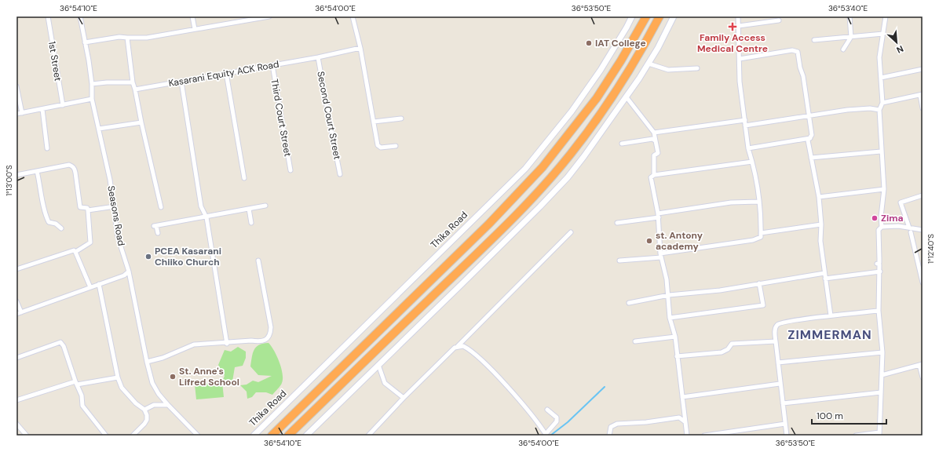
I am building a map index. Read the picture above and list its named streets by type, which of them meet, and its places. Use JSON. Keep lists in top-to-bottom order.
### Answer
{
  "streets": {
    "main road": ["Thika Road"],
    "street": [
      "1st Street",
      "Kasarani Equity ACK Road",
      "Second Court Street",
      "Third Court Street",
      "Seasons Road"
    ]
  },
  "crossings": [
    ["Kasarani Equity ACK Road", "Second Court Street"],
    ["Kasarani Equity ACK Road", "Third Court Street"]
  ],
  "districts": ["ZIMMERMAN"],
  "places": {
    "health": ["Family Access Medical Centre"],
    "other": [
      "IAT College",
      "Zima",
      "st. Antony academy",
      "PCEA Kasarani Chiiko Church",
      "St. Anne's Lifred School"
    ]
  },
  "scale_bar": "100 m",
  "north": "bottom right",
  "coordinates": [
    "36°54'10\"E",
    "36°54'00\"E",
    "36°53'50\"E",
    "36°53'40\"E",
    "1°13'00\"S",
    "1°12'40\"S"
  ]
}
